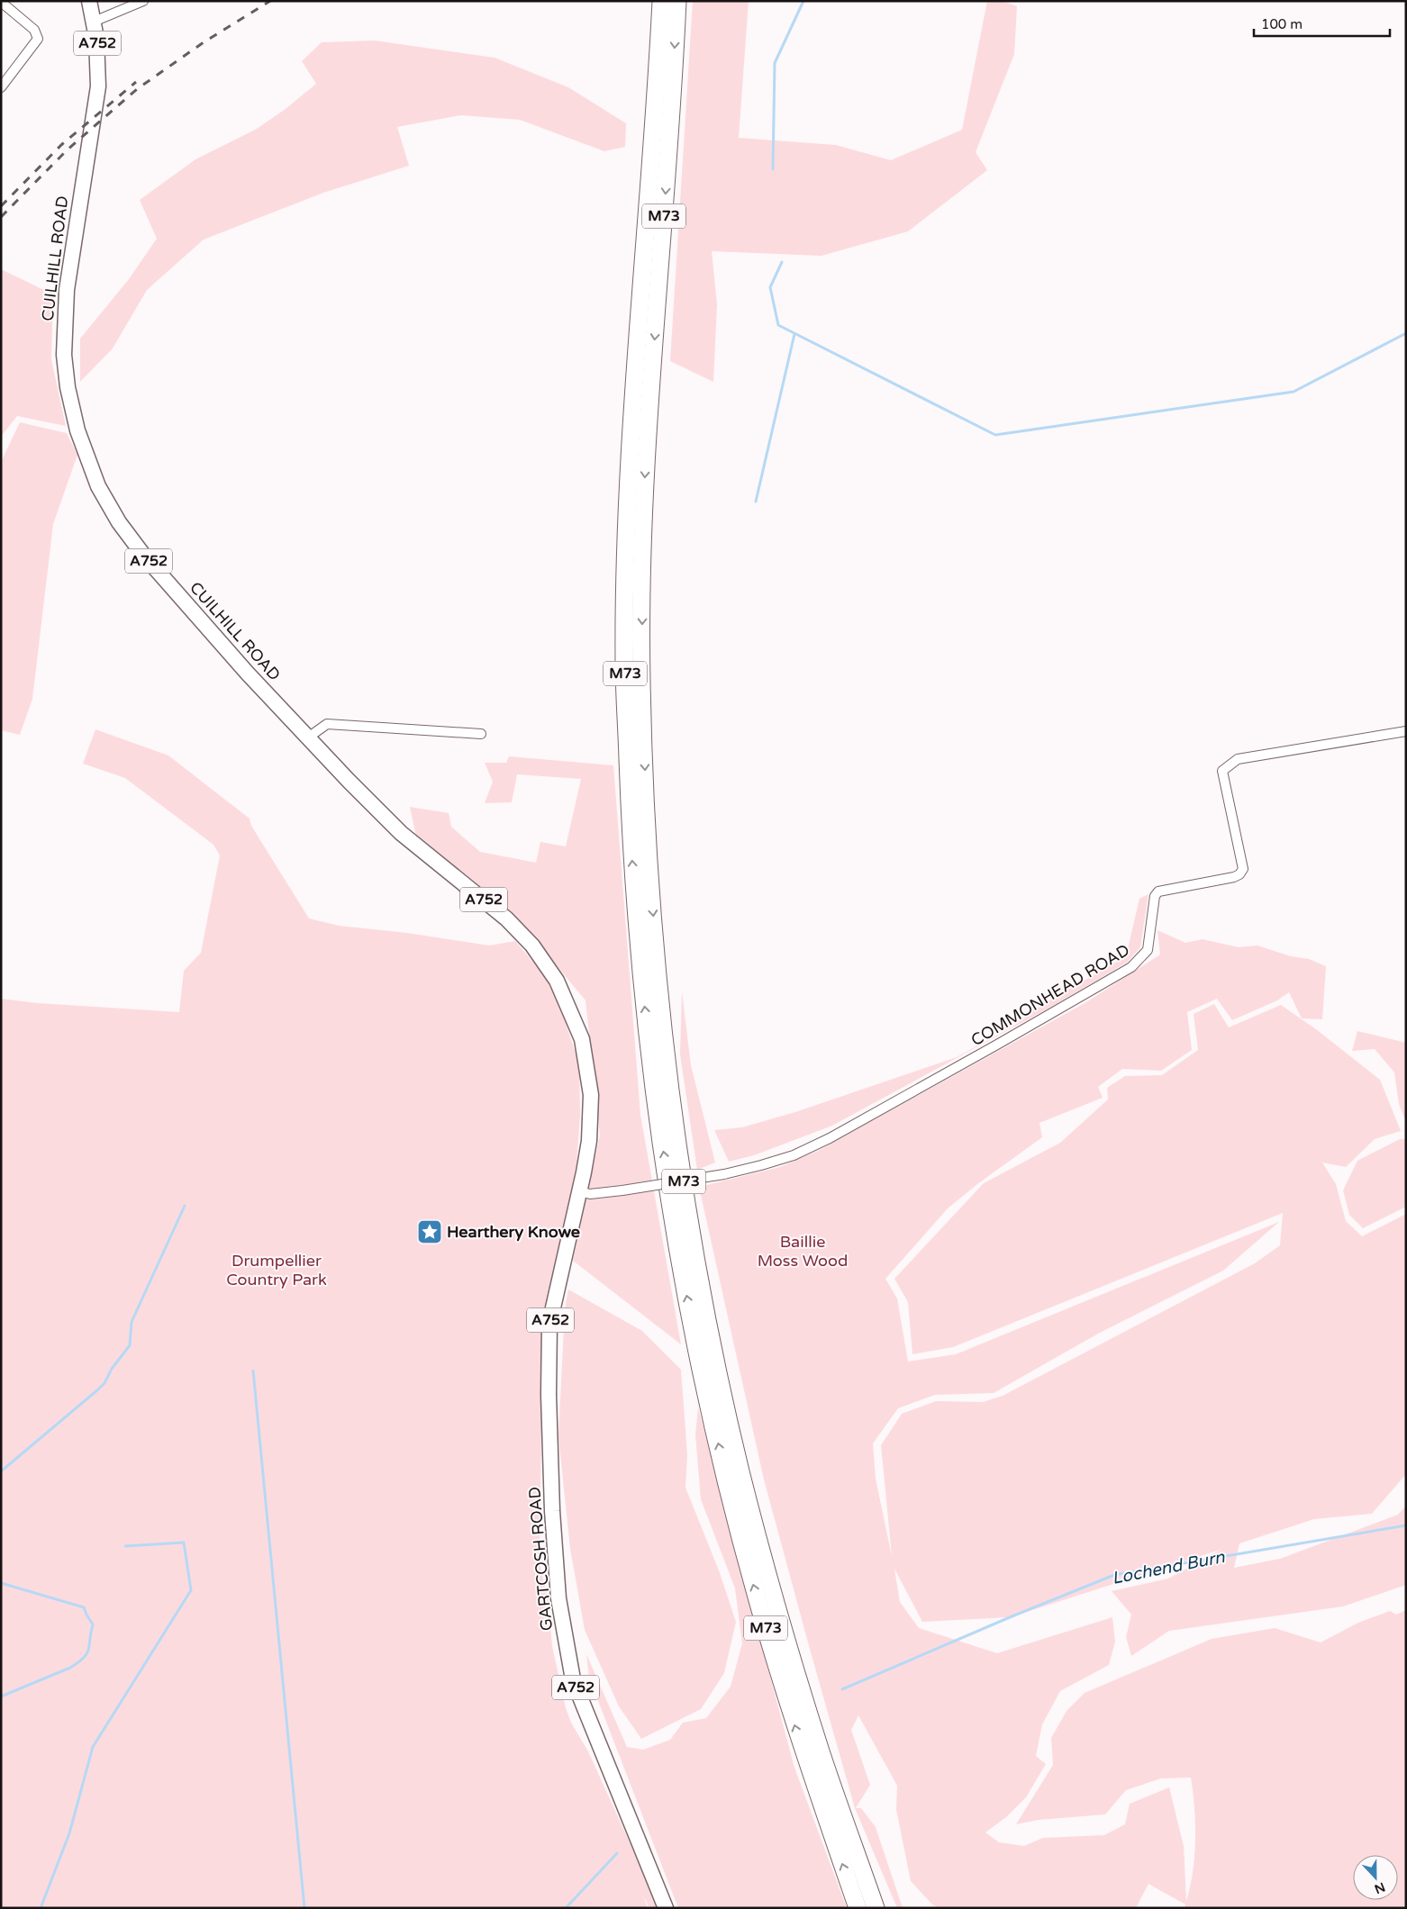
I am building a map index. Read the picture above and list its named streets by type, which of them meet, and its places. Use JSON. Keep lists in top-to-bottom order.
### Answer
{
  "streets": {
    "highway": ["M73"],
    "main road": ["A752", "CUILHILL ROAD", "GARTCOSH ROAD"],
    "street": ["COMMONHEAD ROAD"]
  },
  "crossings": [
    ["CUILHILL ROAD", "COMMONHEAD ROAD"],
    ["CUILHILL ROAD", "GARTCOSH ROAD"],
    ["COMMONHEAD ROAD", "GARTCOSH ROAD"]
  ],
  "water": ["Lochend Burn"],
  "parks": ["Baillie Moss Wood", "Drumpellier Country Park"],
  "places": {
    "place": ["Hearthery Knowe"]
  },
  "scale_bar": "100 m",
  "north": "bottom"
}
